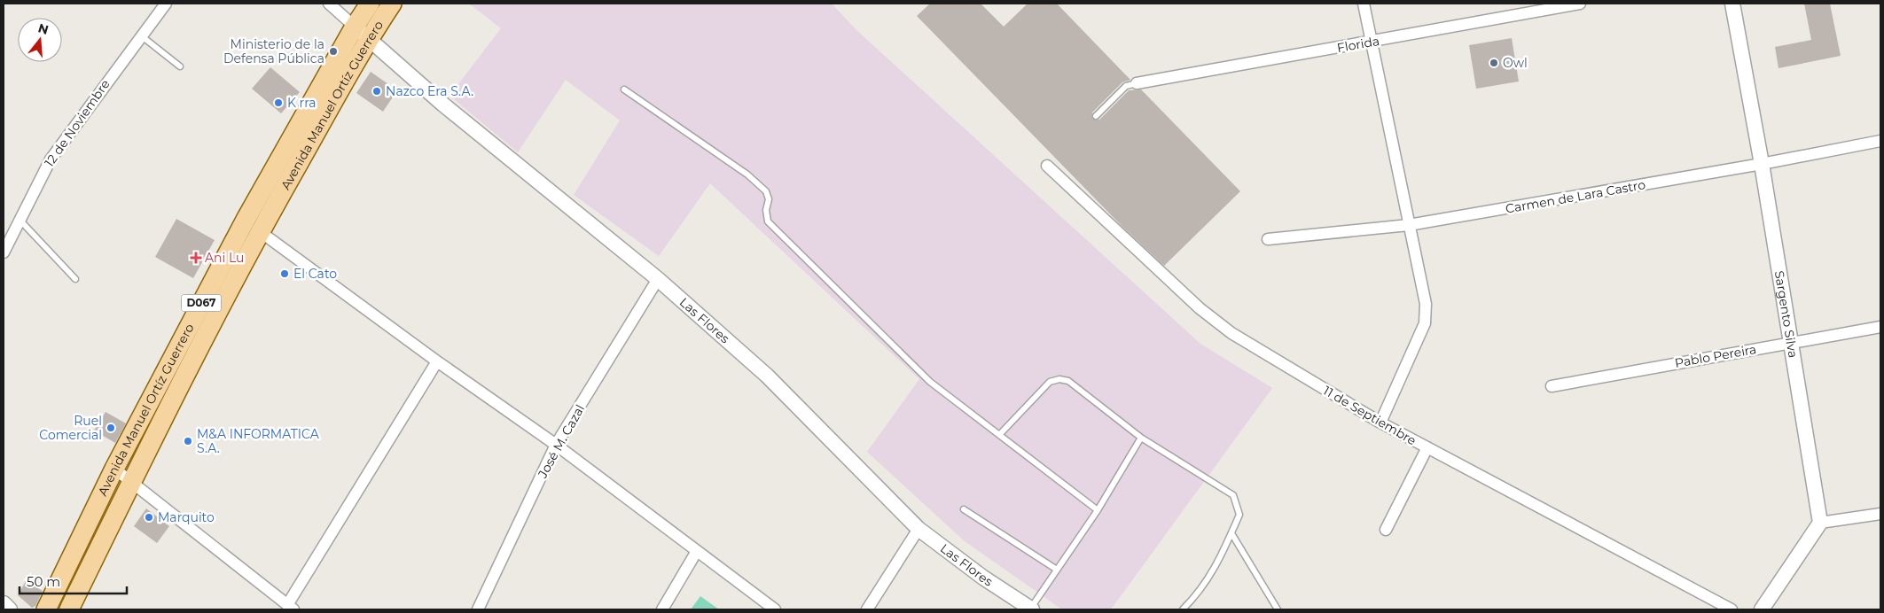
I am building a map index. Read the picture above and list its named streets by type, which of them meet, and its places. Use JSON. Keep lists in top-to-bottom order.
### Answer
{
  "streets": {
    "main road": ["Avenida Manuel Ortíz Guerrero", "D067"],
    "street": [
      "Florida",
      "12 de Noviembre",
      "Carmen de Lara Castro",
      "Sargento Silva",
      "Las Flores",
      "Pablo Pereira",
      "11 de Septiembre",
      "José M. Cazal"
    ]
  },
  "crossings": [
    ["Avenida Manuel Ortíz Guerrero", "Las Flores"],
    ["Carmen de Lara Castro", "Sargento Silva"],
    ["Sargento Silva", "Pablo Pereira"],
    ["Las Flores", "José M. Cazal"]
  ],
  "places": {
    "other": [
      "Ministerio de la Defensa Pública",
      "Owl",
      "Nazco Era S.A.",
      "K rra",
      "El Cato",
      "Ruel Comercial",
      "M&A INFORMATICA S.A.",
      "Marquito"
    ],
    "health": ["Ani Lu"]
  },
  "scale_bar": "50 m",
  "north": "top"
}
